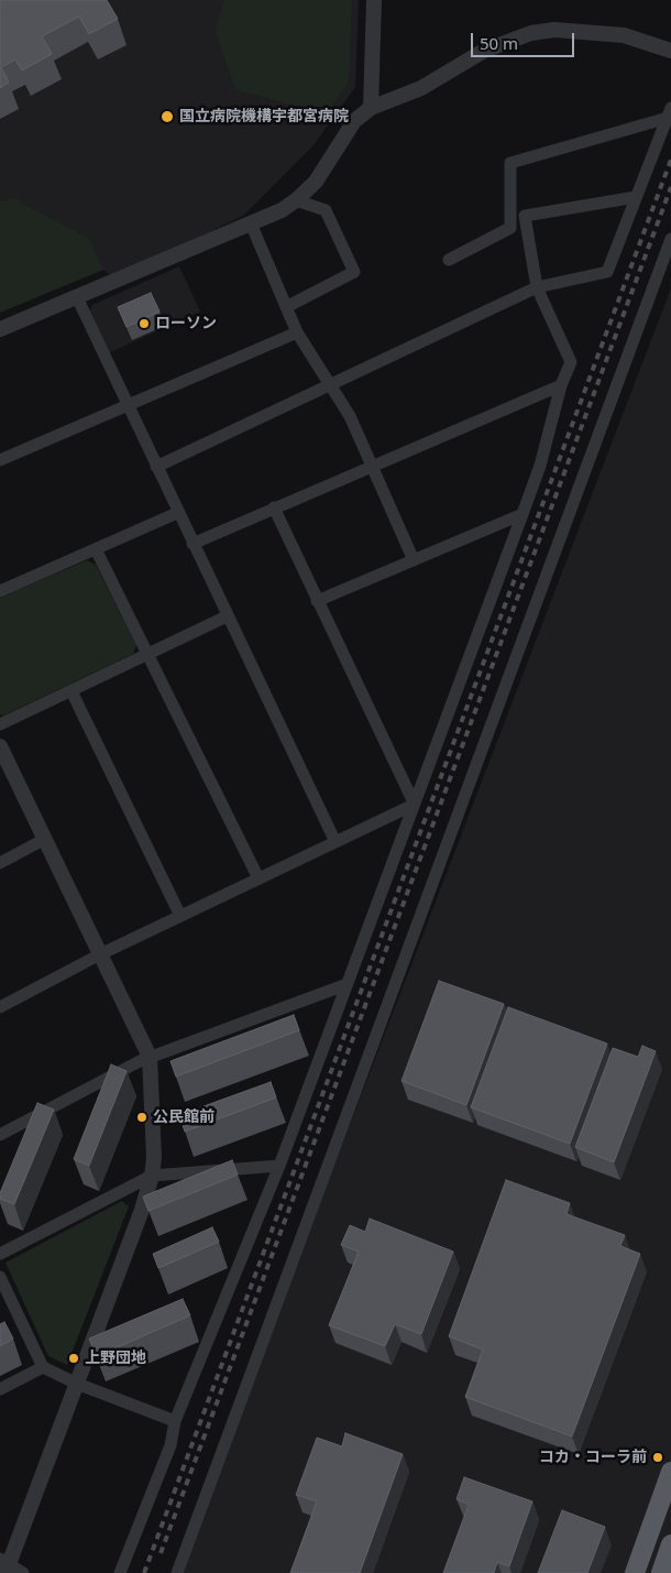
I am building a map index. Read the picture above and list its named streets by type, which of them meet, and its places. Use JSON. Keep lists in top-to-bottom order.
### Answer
{
  "places": [
    "国立病院機構宇都宮病院",
    "ローソン",
    "公民館前",
    "上野団地",
    "コカ・コーラ前"
  ],
  "scale_bar": "50 m"
}
